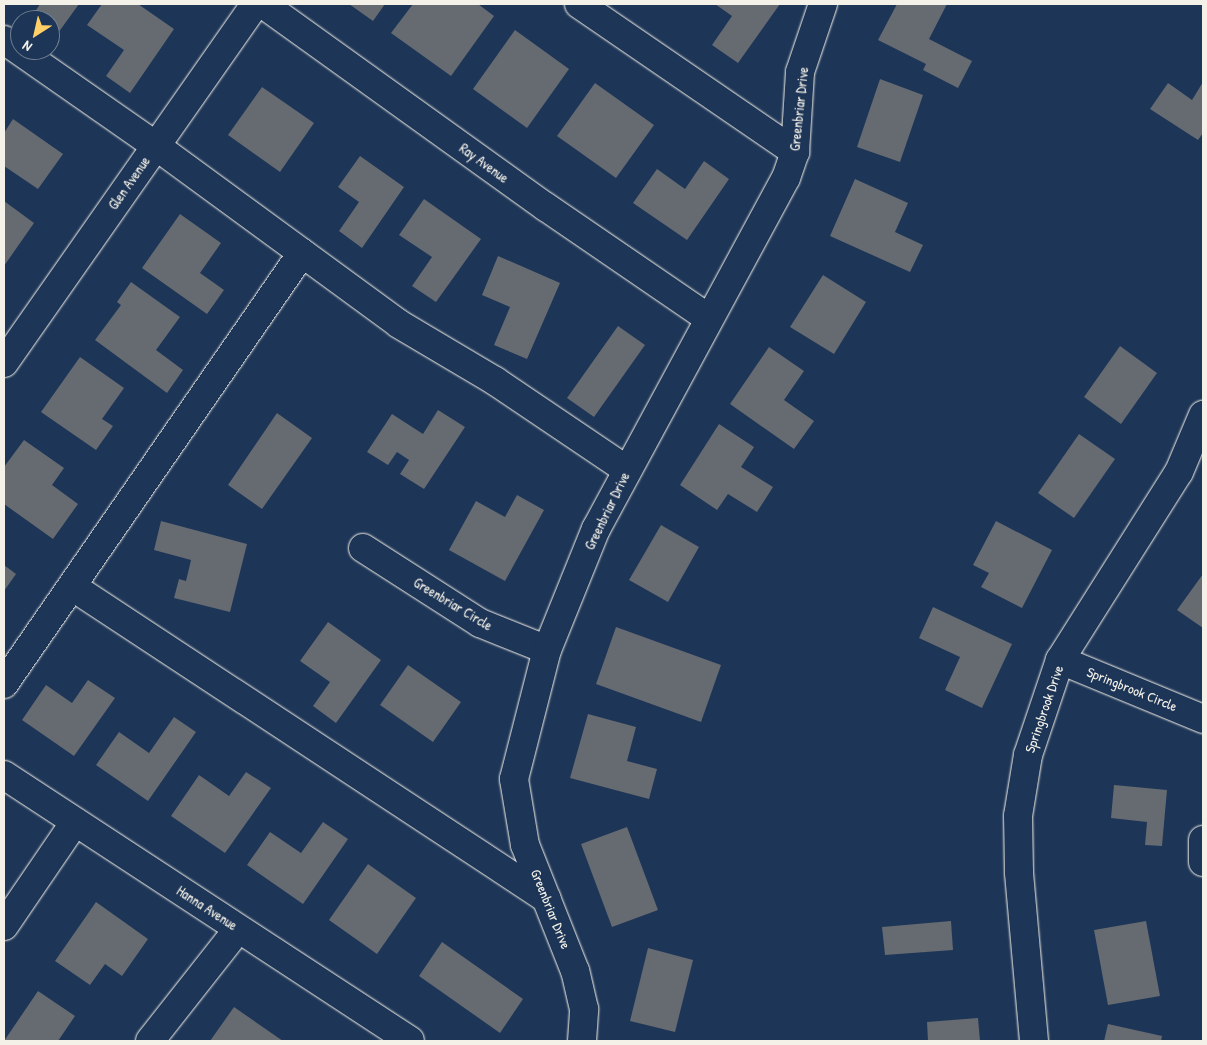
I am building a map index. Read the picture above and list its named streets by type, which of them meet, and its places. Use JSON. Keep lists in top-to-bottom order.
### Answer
{
  "streets": {
    "street": [
      "Greenbriar Drive",
      "Ray Avenue",
      "Glen Avenue",
      "Greenbriar Circle",
      "Springbrook Circle",
      "Springbrook Drive",
      "Hanna Avenue"
    ]
  },
  "crossings": [
    ["Greenbriar Drive", "Ray Avenue"],
    ["Greenbriar Drive", "Greenbriar Circle"],
    ["Springbrook Circle", "Springbrook Drive"]
  ],
  "north": "bottom left"
}
